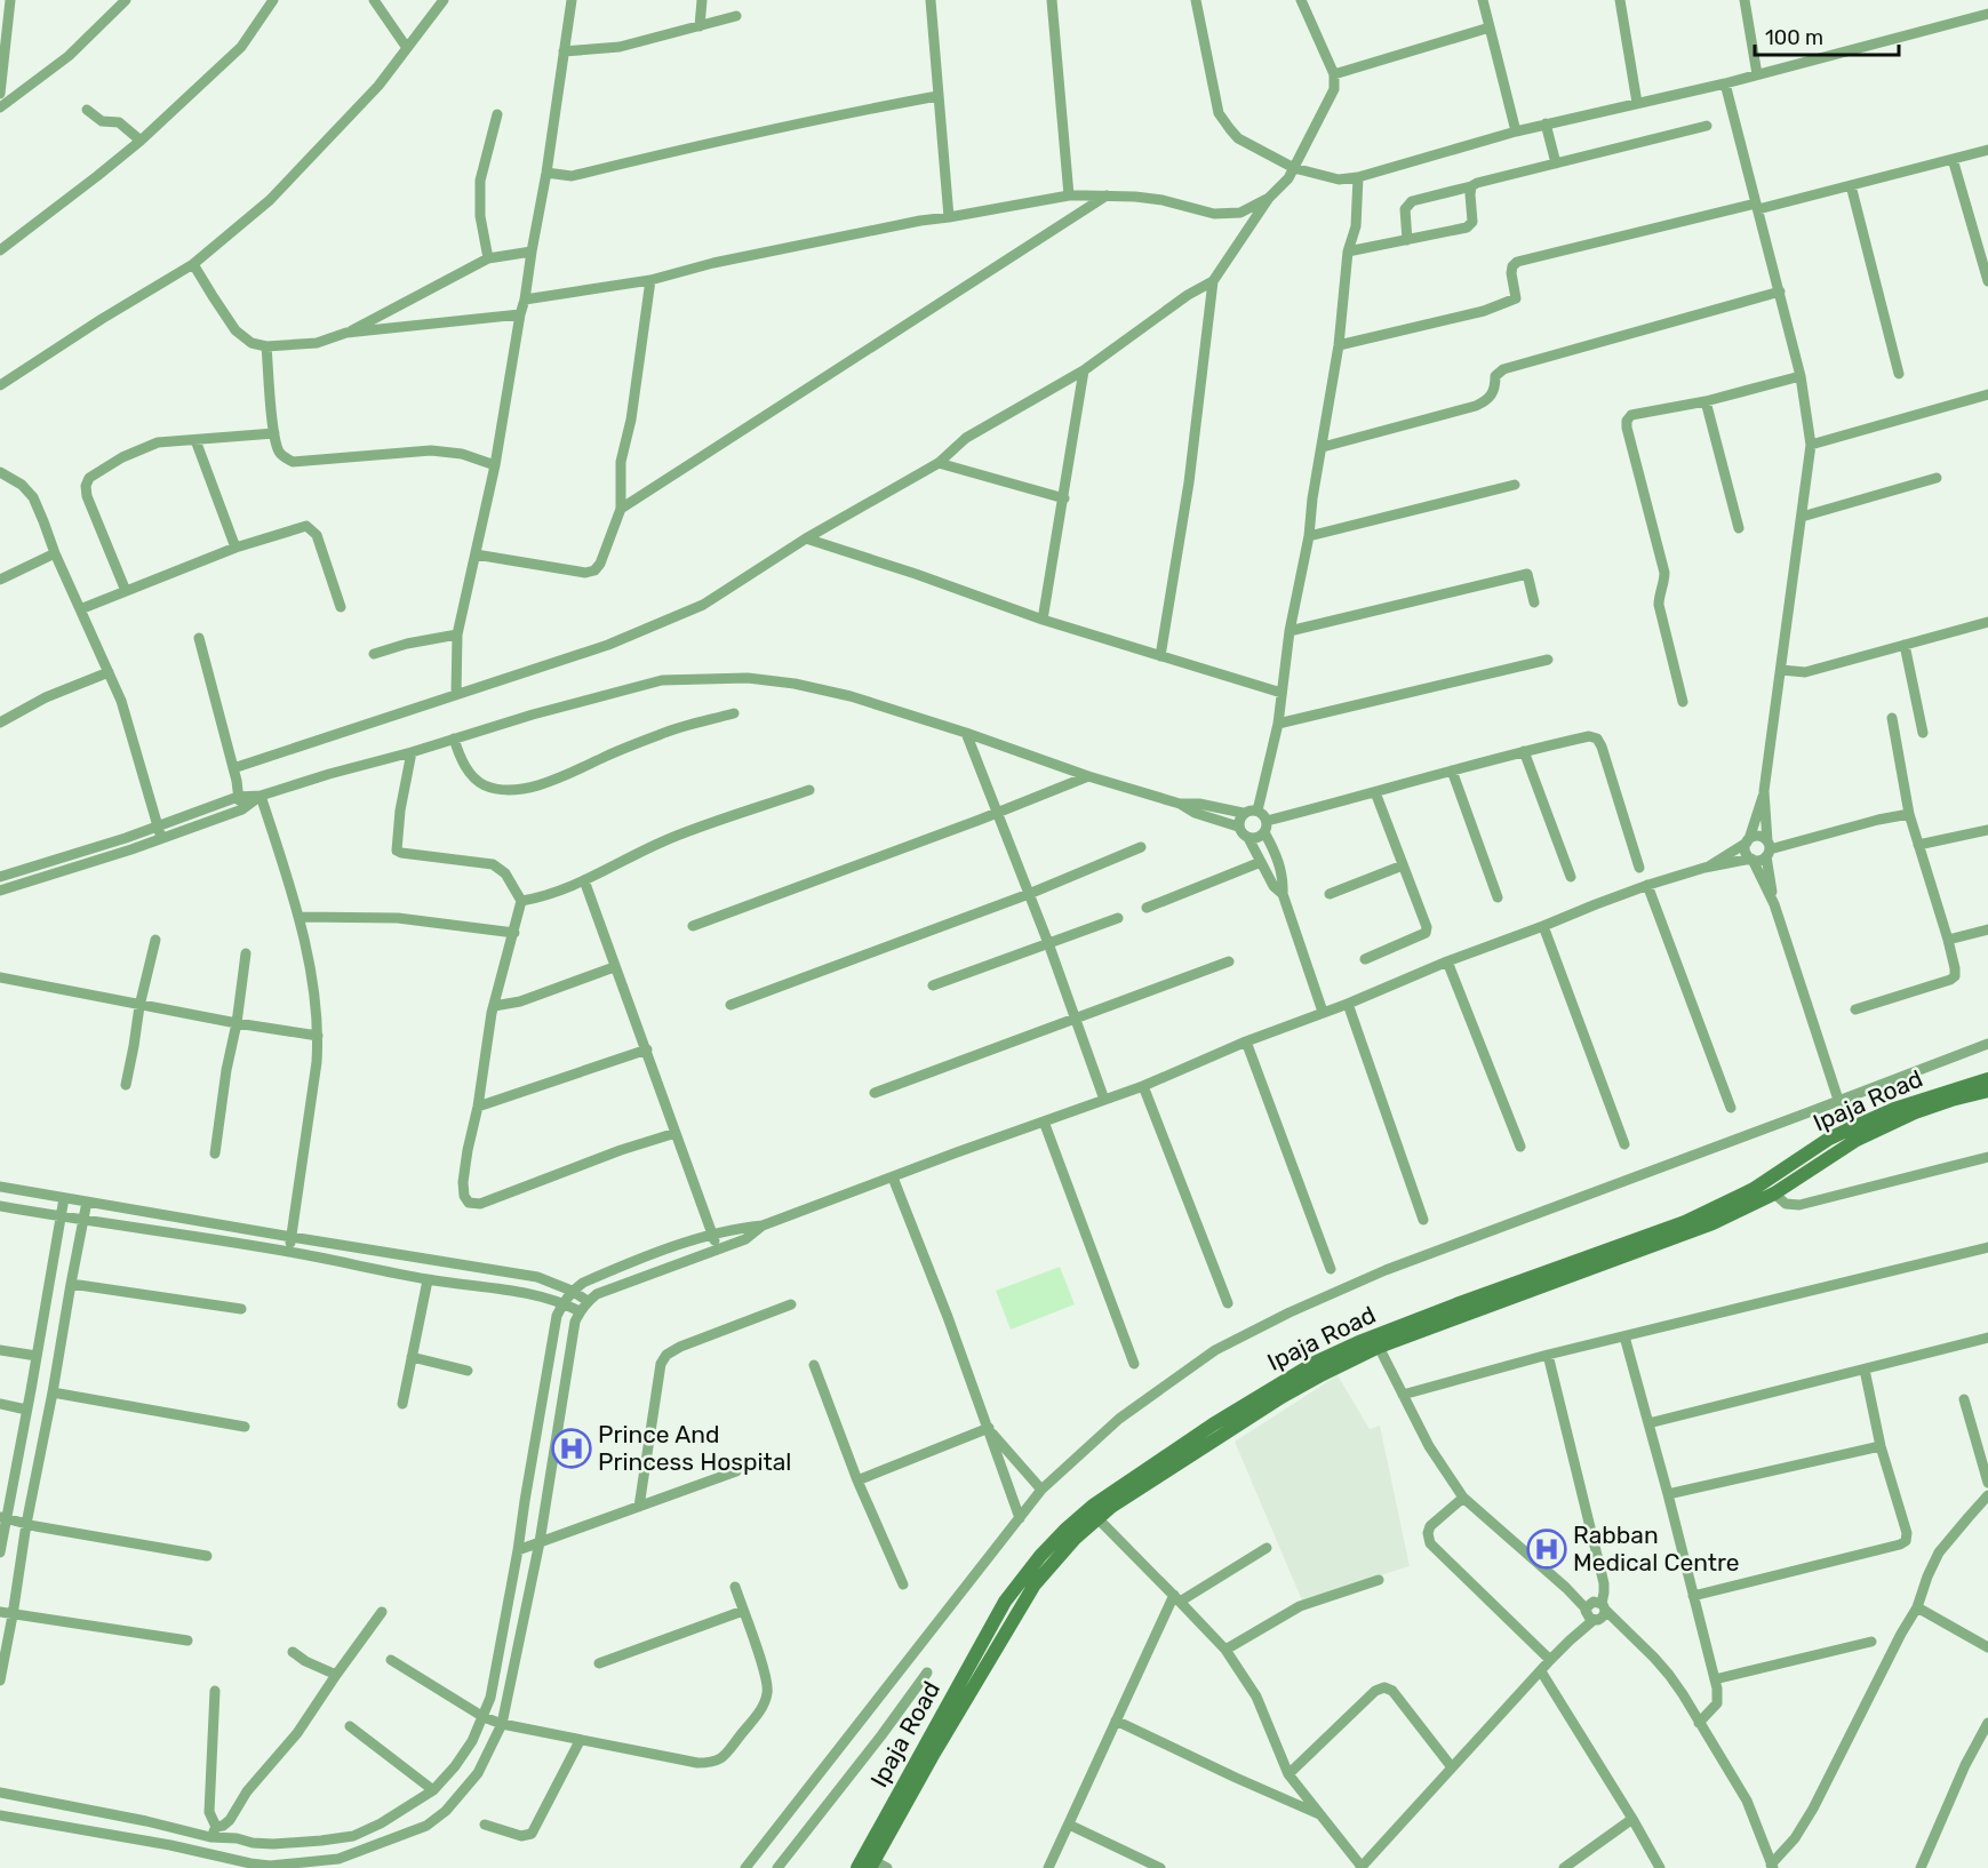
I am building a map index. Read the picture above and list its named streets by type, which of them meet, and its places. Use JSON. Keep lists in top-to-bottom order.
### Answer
{
  "streets": {
    "main road": ["Ipaja Road"]
  },
  "places": {
    "hospital": ["Prince And Princess Hospital", "Rabban Medical Centre"]
  },
  "scale_bar": "100 m"
}
